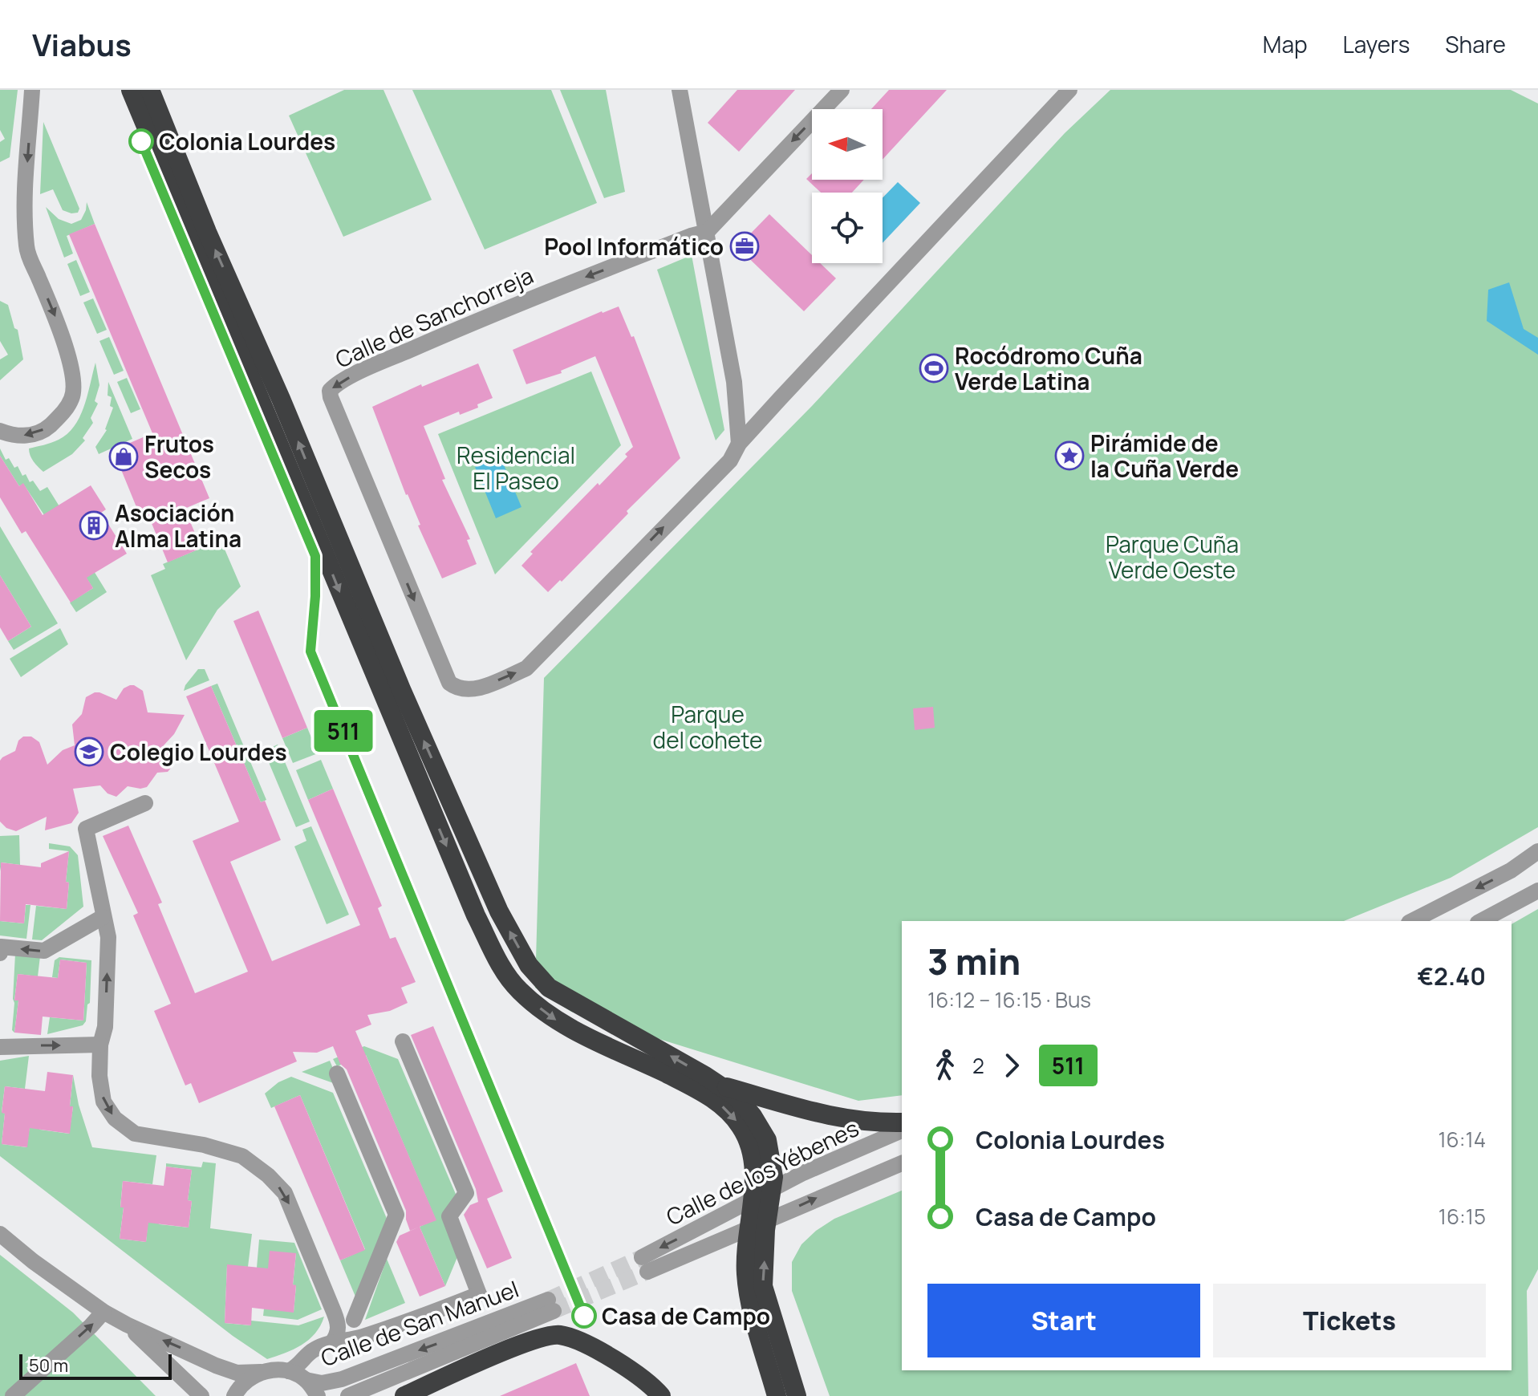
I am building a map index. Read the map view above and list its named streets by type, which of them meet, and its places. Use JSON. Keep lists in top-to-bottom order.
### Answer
{
  "streets": {
    "street": ["Calle de Sanchorreja", "Calle de los Yébenes", "Calle de San Manuel"]
  },
  "parks": ["Residencial El Paseo", "Parque Cuña Verde Oeste", "Parque del cohete"],
  "places": {
    "other": ["Colonia Lourdes", "Casa de Campo"],
    "office": ["Pool Informático"],
    "sports": ["Rocódromo Cuña Verde Latina"],
    "place": ["Pirámide de la Cuña Verde"],
    "shop": ["Frutos Secos"],
    "building": ["Asociación Alma Latina"],
    "school or university": ["Colegio Lourdes"]
  },
  "lines": ["bus line 511"],
  "scale_bar": "50 m",
  "north": "left",
  "page": {
    "header": "Viabus",
    "nav": ["Map", "Layers", "Share"],
    "on_map": "511",
    "heading": ["3 min", "16:12 – 16:15 · Bus", "€2.40"],
    "legs": ["2", "511"],
    "list": [
      {
        "name": "Colonia Lourdes",
        "value": "16:14"
      },
      {
        "name": "Casa de Campo",
        "value": "16:15"
      }
    ],
    "buttons": ["Start", "Tickets"],
    "scale": "50 m"
  }
}
